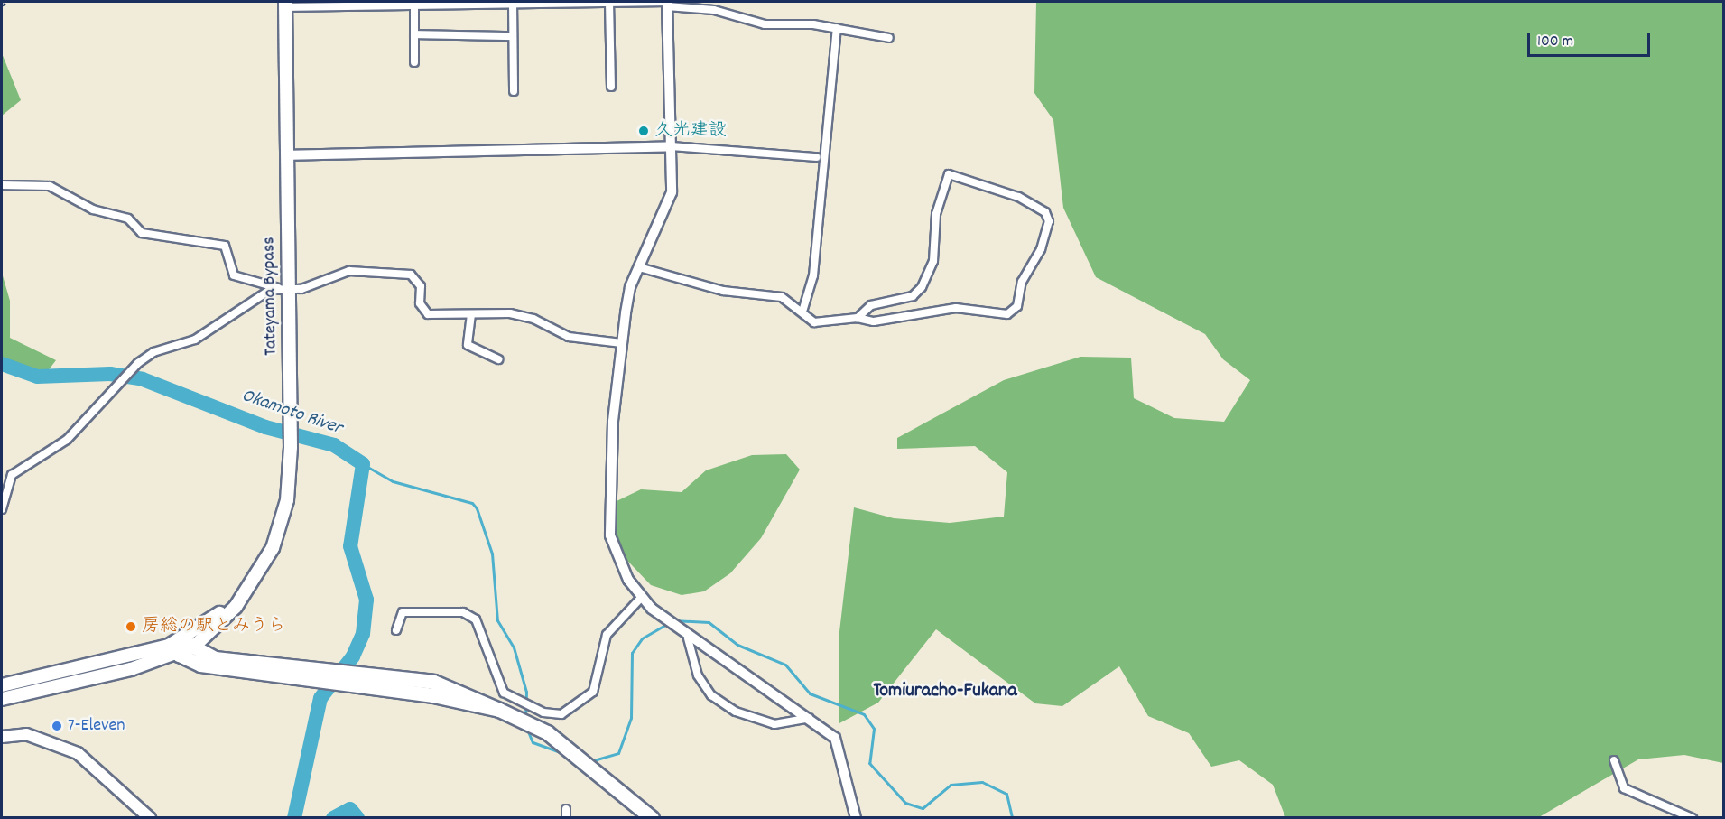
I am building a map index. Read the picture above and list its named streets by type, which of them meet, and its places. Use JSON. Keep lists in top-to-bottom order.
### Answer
{
  "streets": {
    "highway": ["Tateyama Bypass"]
  },
  "districts": ["Tomiuracho-Fukana"],
  "water": ["Okamoto River"],
  "places": ["久光建設", "房総の駅とみうら", "7-Eleven"],
  "scale_bar": "100 m"
}
